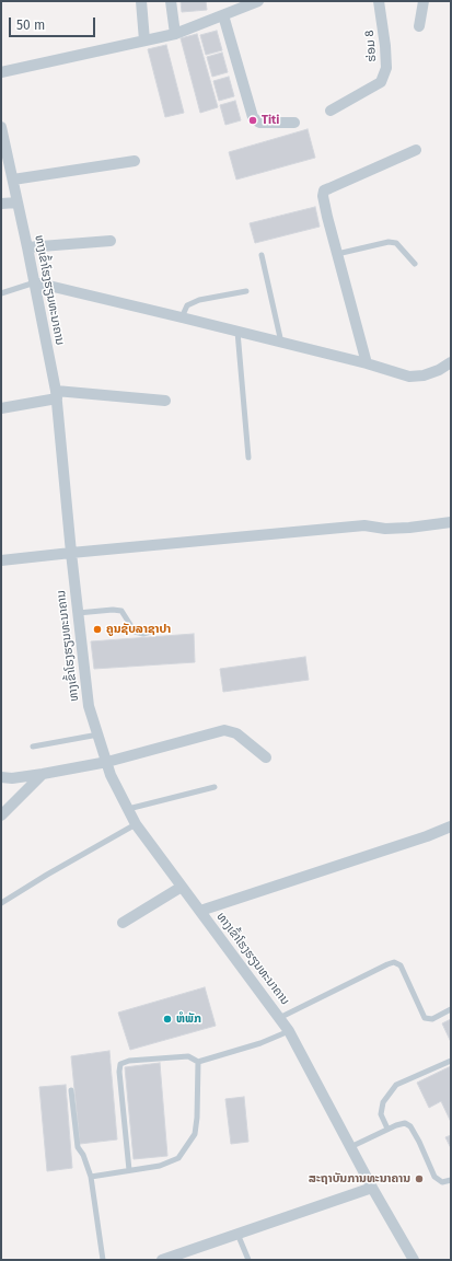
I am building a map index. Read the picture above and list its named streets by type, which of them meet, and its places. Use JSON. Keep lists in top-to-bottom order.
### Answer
{
  "streets": {
    "street": ["ຮ່ອມ 8", "ທາງເຂົ້າໂຮງຮຽນທະນາຄານ"]
  },
  "places": [
    "Titi",
    "ຄູນຊັບລາຊາປາ",
    "ຫໍພັກ",
    "ສະຖາບັນການທະນາຄານ"
  ],
  "scale_bar": "50 m"
}
